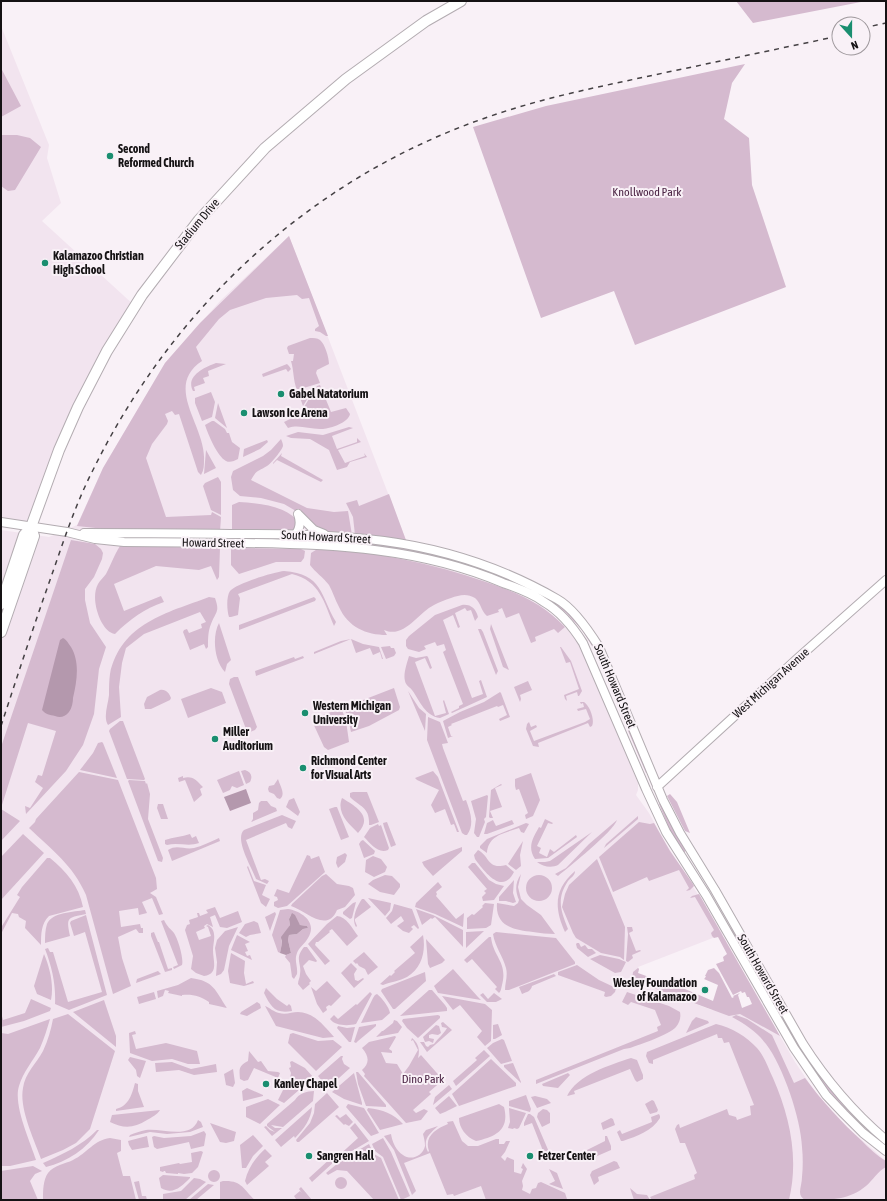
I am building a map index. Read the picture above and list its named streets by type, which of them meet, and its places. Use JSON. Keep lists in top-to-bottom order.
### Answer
{
  "streets": {
    "main road": ["Stadium Drive"],
    "street": ["South Howard Street", "Howard Street", "West Michigan Avenue"]
  },
  "crossings": [
    ["Stadium Drive", "Howard Street"],
    ["South Howard Street", "Howard Street"],
    ["South Howard Street", "West Michigan Avenue"]
  ],
  "parks": ["Knollwood Park", "Dino Park"],
  "places": [
    "Second Reformed Church",
    "Kalamazoo Christian High School",
    "Gabel Natatorium",
    "Lawson Ice Arena",
    "Western Michigan University",
    "Miller Auditorium",
    "Richmond Center for Visual Arts",
    "Wesley Foundation of Kalamazoo",
    "Kanley Chapel",
    "Sangren Hall",
    "Fetzer Center"
  ],
  "north": "bottom"
}
